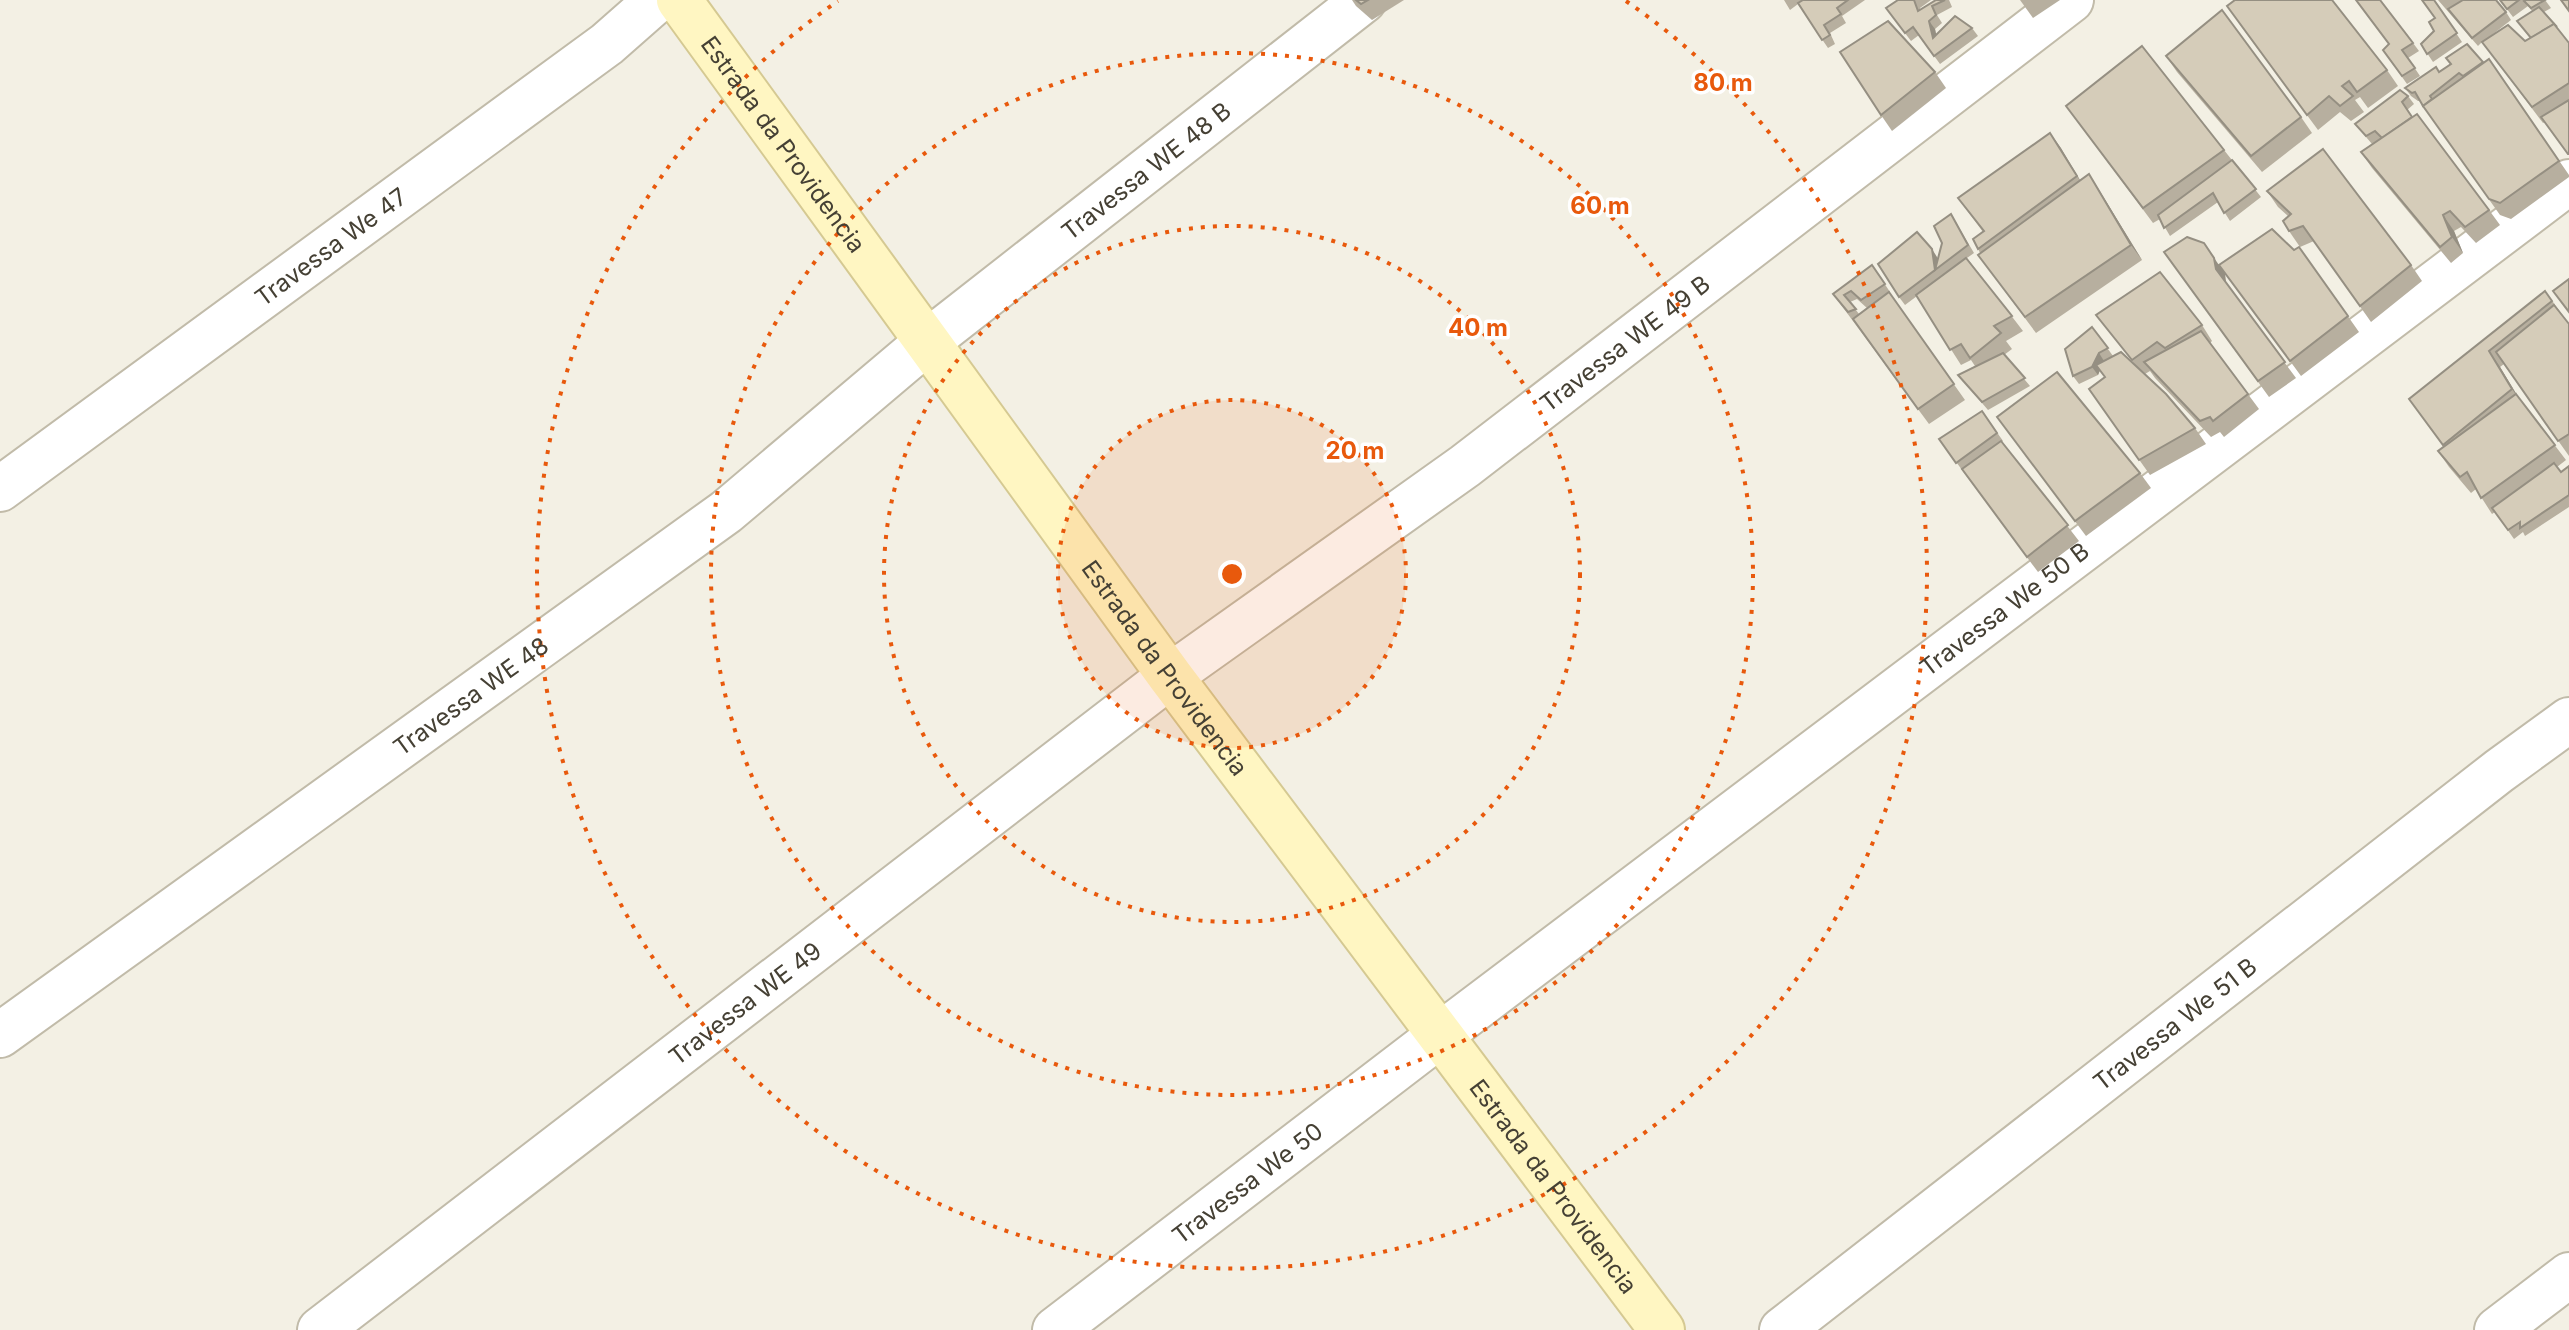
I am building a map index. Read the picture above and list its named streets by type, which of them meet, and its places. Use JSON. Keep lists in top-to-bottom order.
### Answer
{
  "streets": {
    "main road": ["Estrada da Providencia"],
    "street": [
      "Travessa WE 48 B",
      "Travessa We 47",
      "Travessa WE 49 B",
      "Travessa We 50 B",
      "Travessa WE 48",
      "Travessa WE 49",
      "Travessa We 51 B",
      "Travessa We 50"
    ]
  },
  "crossings": [
    ["Estrada da Providencia", "Travessa WE 48 B"],
    ["Estrada da Providencia", "Travessa WE 49 B"],
    ["Estrada da Providencia", "Travessa We 50 B"],
    ["Estrada da Providencia", "Travessa WE 48"],
    ["Estrada da Providencia", "Travessa WE 49"],
    ["Estrada da Providencia", "Travessa We 50"],
    ["Travessa WE 48 B", "Travessa WE 48"],
    ["Travessa WE 49 B", "Travessa WE 49"],
    ["Travessa We 50 B", "Travessa We 50"]
  ],
  "rings": [
    "80 m",
    "60 m",
    "40 m",
    "20 m"
  ]
}
